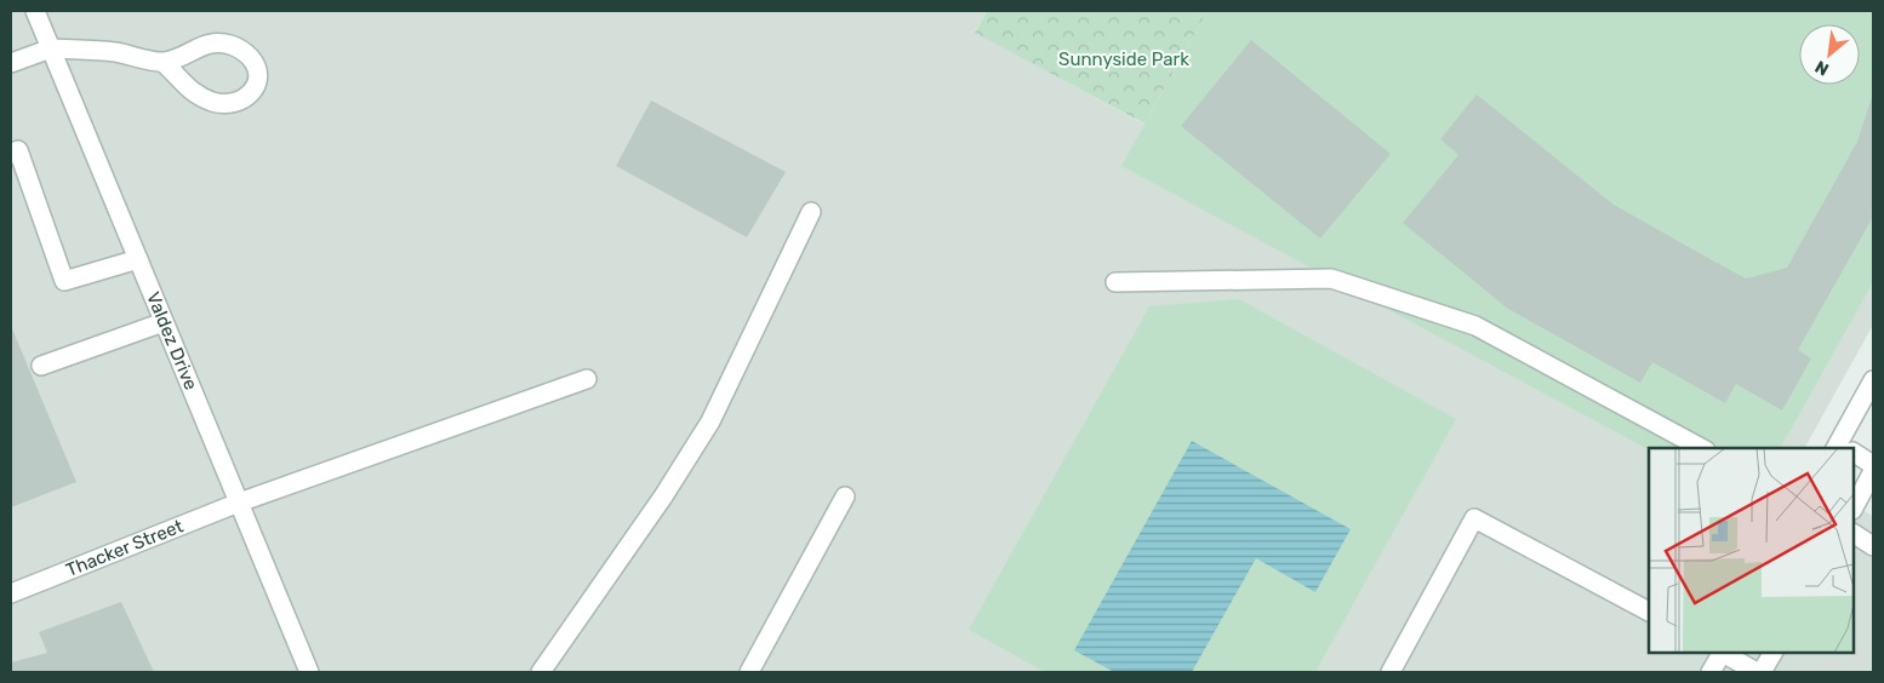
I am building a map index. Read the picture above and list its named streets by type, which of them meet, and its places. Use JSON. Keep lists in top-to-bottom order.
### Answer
{
  "streets": {
    "street": ["Valdez Drive", "Thacker Street"]
  },
  "crossings": [
    ["Valdez Drive", "Thacker Street"]
  ],
  "parks": ["Sunnyside Park"],
  "north": "bottom left"
}
